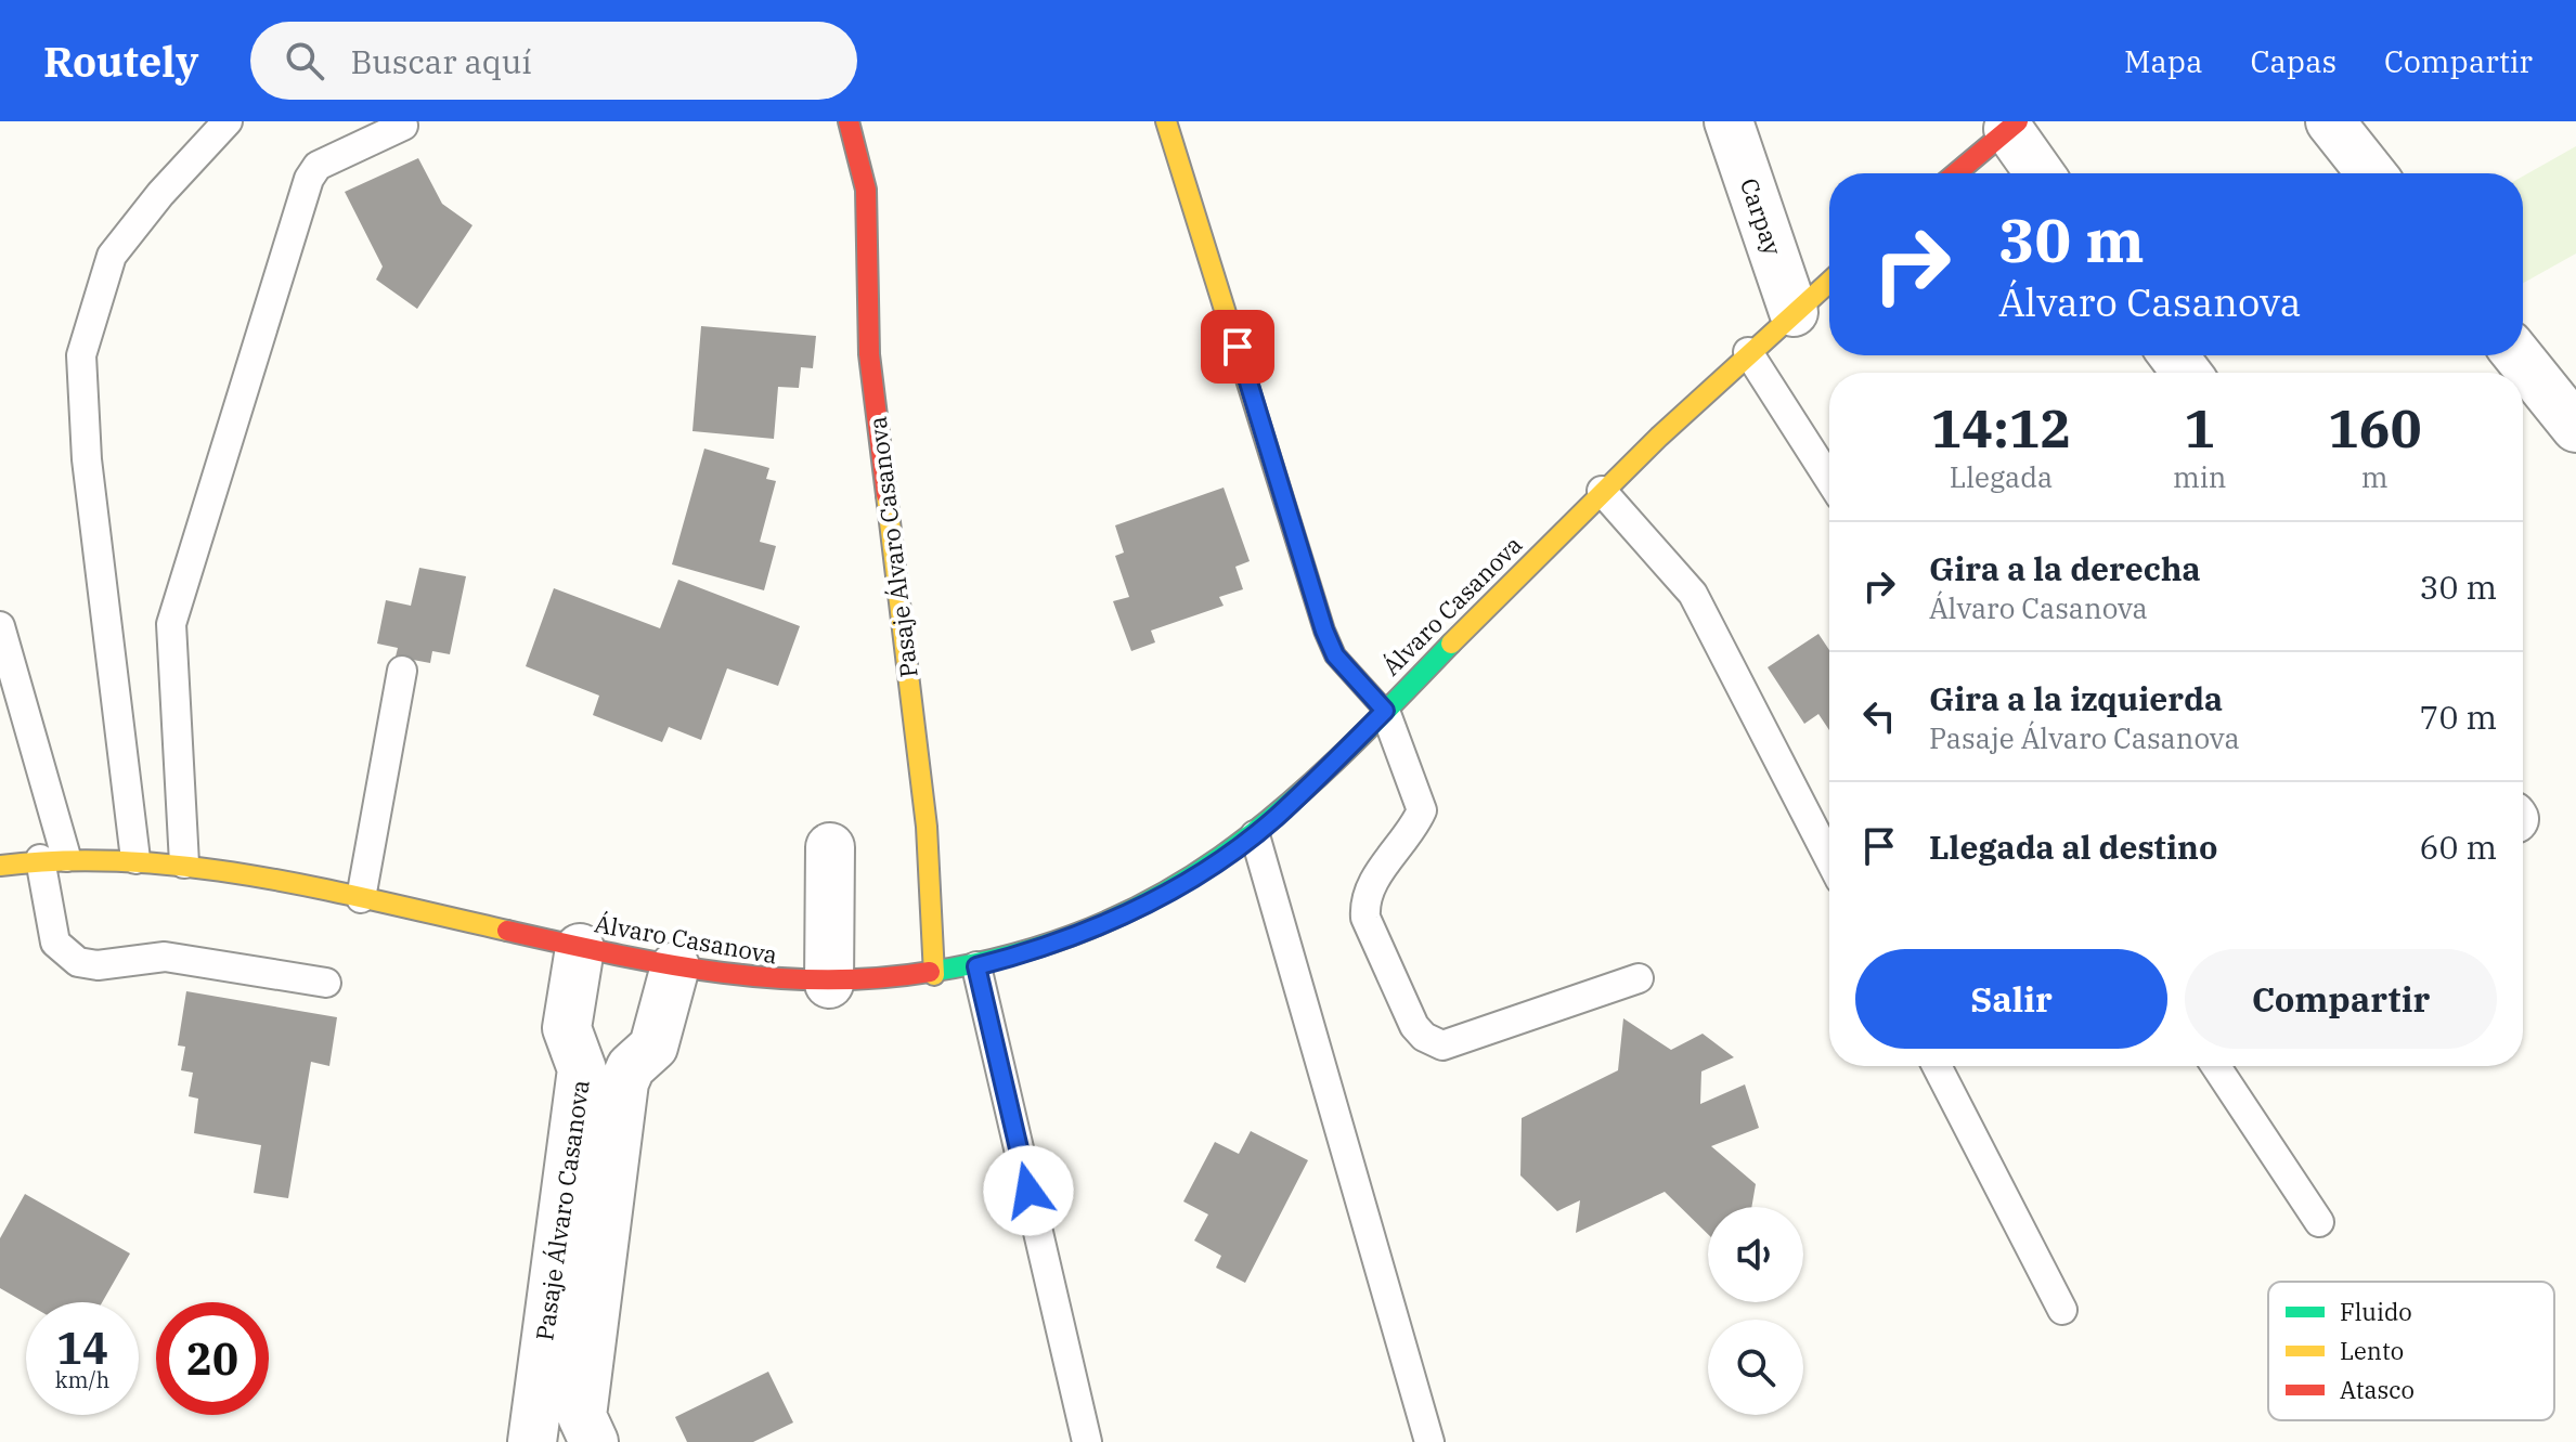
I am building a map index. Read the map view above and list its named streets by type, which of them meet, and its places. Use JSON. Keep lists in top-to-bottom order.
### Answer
{
  "streets": {
    "street": ["Carpay", "Pasaje Álvaro Casanova", "Álvaro Casanova"]
  },
  "crossings": [
    ["Carpay", "Álvaro Casanova"],
    ["Pasaje Álvaro Casanova", "Álvaro Casanova"]
  ],
  "legend": ["Fluido", "Lento", "Atasco"],
  "page": {
    "header": "Routely",
    "search": "Buscar aquí",
    "nav": ["Mapa", "Capas", "Compartir"],
    "turn": ["30 m", "Álvaro Casanova"],
    "eta": [
      "14:12",
      "Llegada",
      "1",
      "min",
      "160",
      "m"
    ],
    "list": [
      {
        "name": "Gira a la derecha",
        "note": "Álvaro Casanova",
        "value": "30 m"
      },
      {
        "name": "Gira a la izquierda",
        "note": "Pasaje Álvaro Casanova",
        "value": "70 m"
      },
      {
        "name": "Llegada al destino",
        "value": "60 m"
      }
    ],
    "buttons": ["Salir", "Compartir"],
    "speed": "14 km/h",
    "limit": "20"
  }
}
